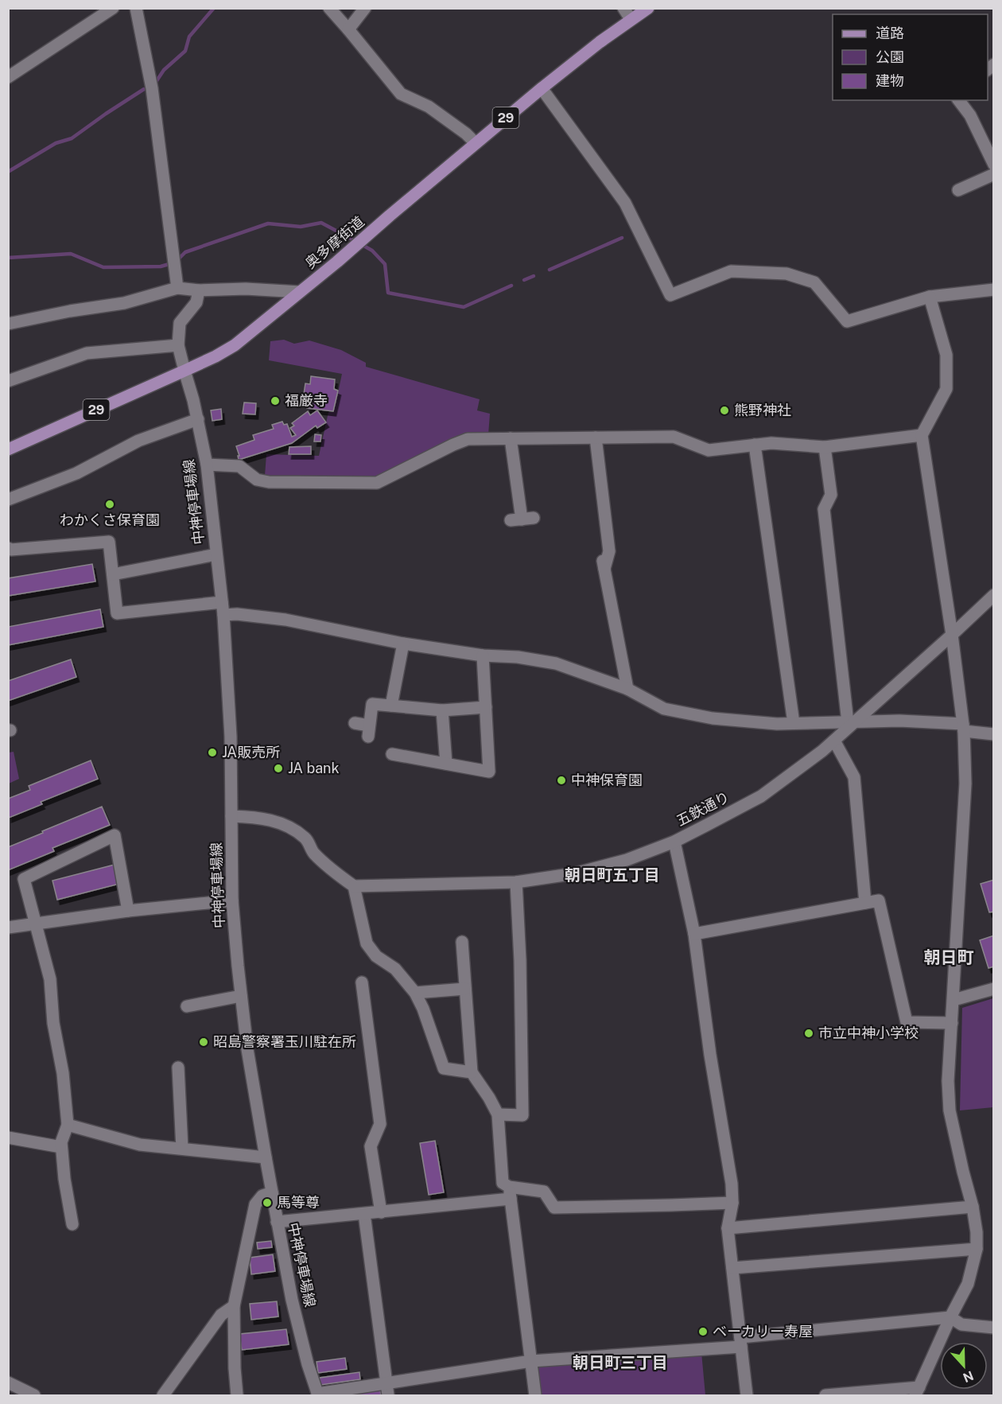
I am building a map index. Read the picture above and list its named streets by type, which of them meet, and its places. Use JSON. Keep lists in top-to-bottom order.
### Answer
{
  "streets": {
    "main road": ["29", "奥多摩街道"],
    "street": ["中神停車場線", "五鉄通り"]
  },
  "crossings": [
    ["奥多摩街道", "中神停車場線"]
  ],
  "districts": ["朝日町五丁目", "朝日町", "朝日町三丁目"],
  "places": [
    "福厳寺",
    "熊野神社",
    "わかくさ保育園",
    "JA販売所",
    "JA bank",
    "中神保育園",
    "市立中神小学校",
    "昭島警察署玉川駐在所",
    "馬等尊",
    "ベーカリー寿屋"
  ],
  "legend": ["道路", "公園", "建物"],
  "north": "bottom"
}
